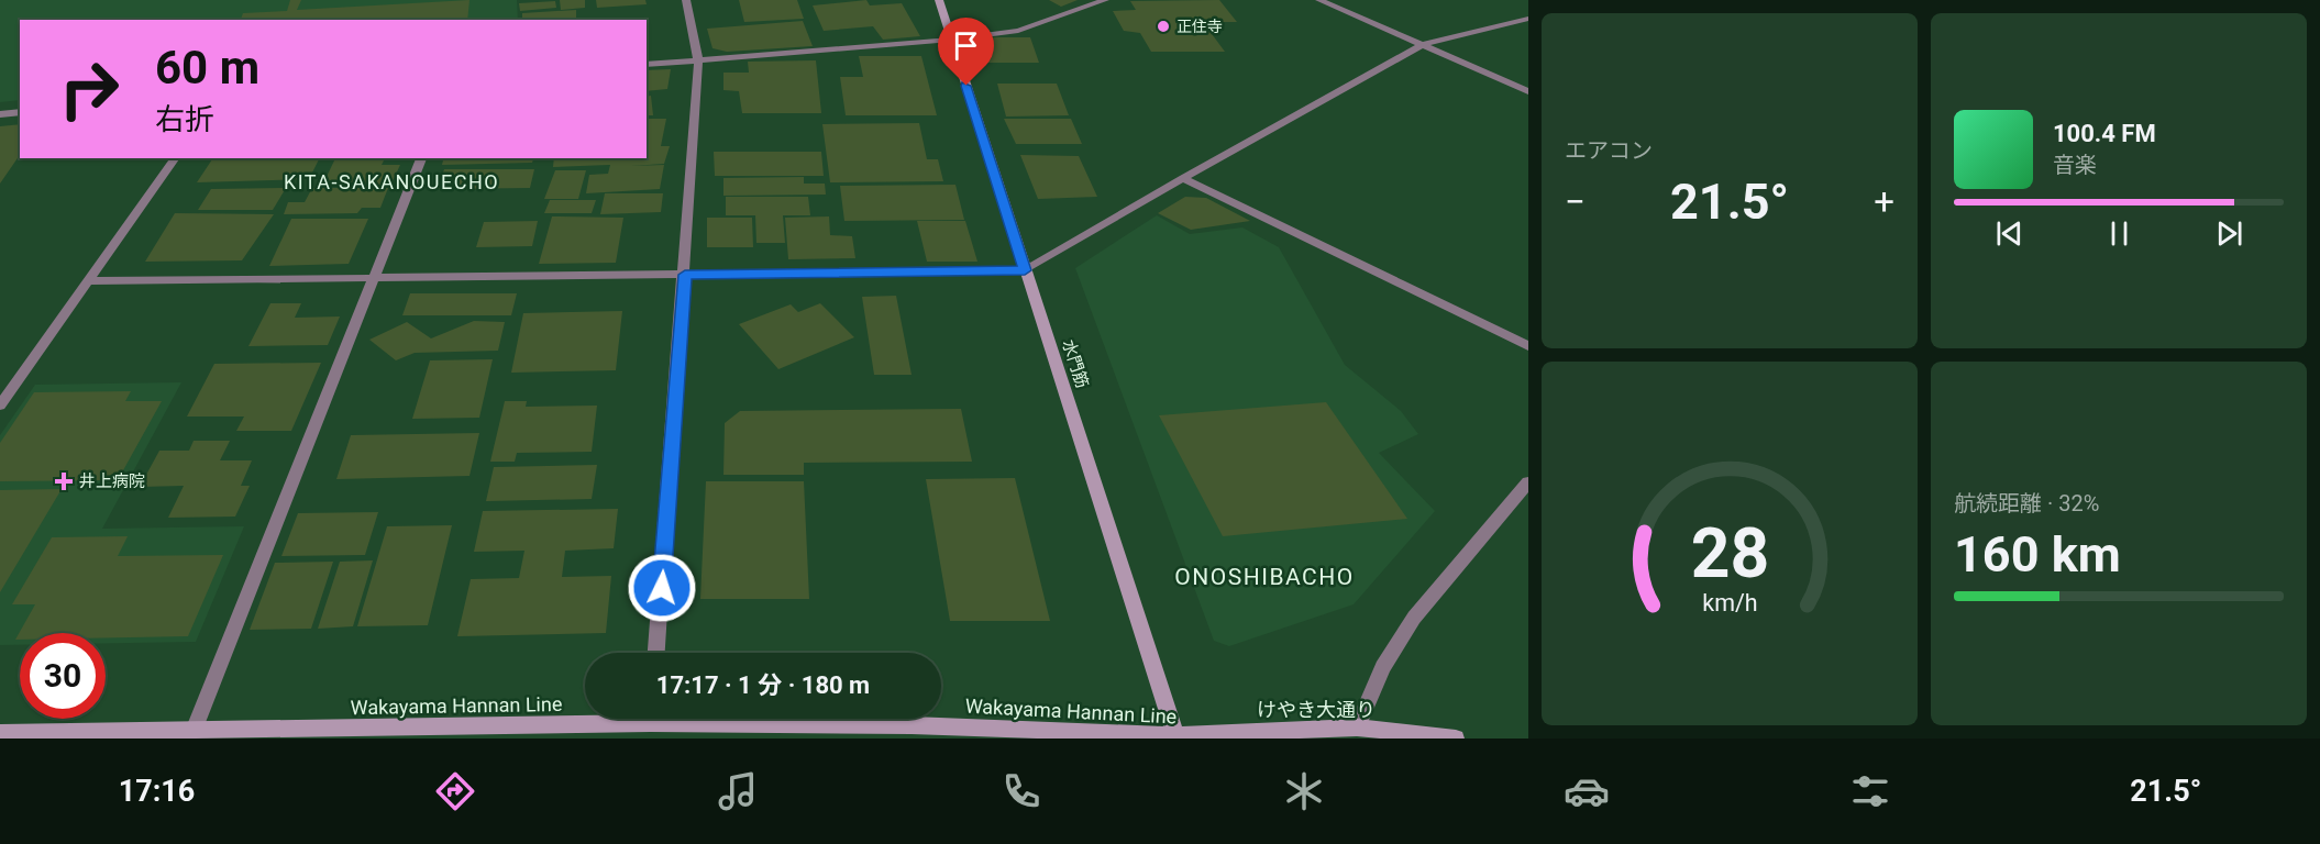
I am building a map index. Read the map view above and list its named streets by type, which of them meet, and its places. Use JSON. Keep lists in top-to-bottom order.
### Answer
{
  "streets": {
    "street": ["水門筋", "Wakayama Hannan Line", "けやき大通り"]
  },
  "crossings": [
    ["水門筋", "Wakayama Hannan Line"],
    ["水門筋", "けやき大通り"],
    ["Wakayama Hannan Line", "けやき大通り"]
  ],
  "districts": ["KITA-SAKANOUECHO", "ONOSHIBACHO"],
  "places": {
    "other": ["正住寺"],
    "health": ["井上病院"]
  },
  "page": {
    "tile": [
      "エアコン",
      ["航続距離 · 32%", "160 km"]
    ],
    "turn": ["60 m", "右折"],
    "song": ["100.4 FM", "音楽"],
    "heat": ["−", "21.5°", "+"],
    "limit": "30",
    "trip": "17:17 · 1 分 · 180 m",
    "tabs": ["17:16", "21.5°"],
    "gauge": ["28", "km/h"]
  }
}
